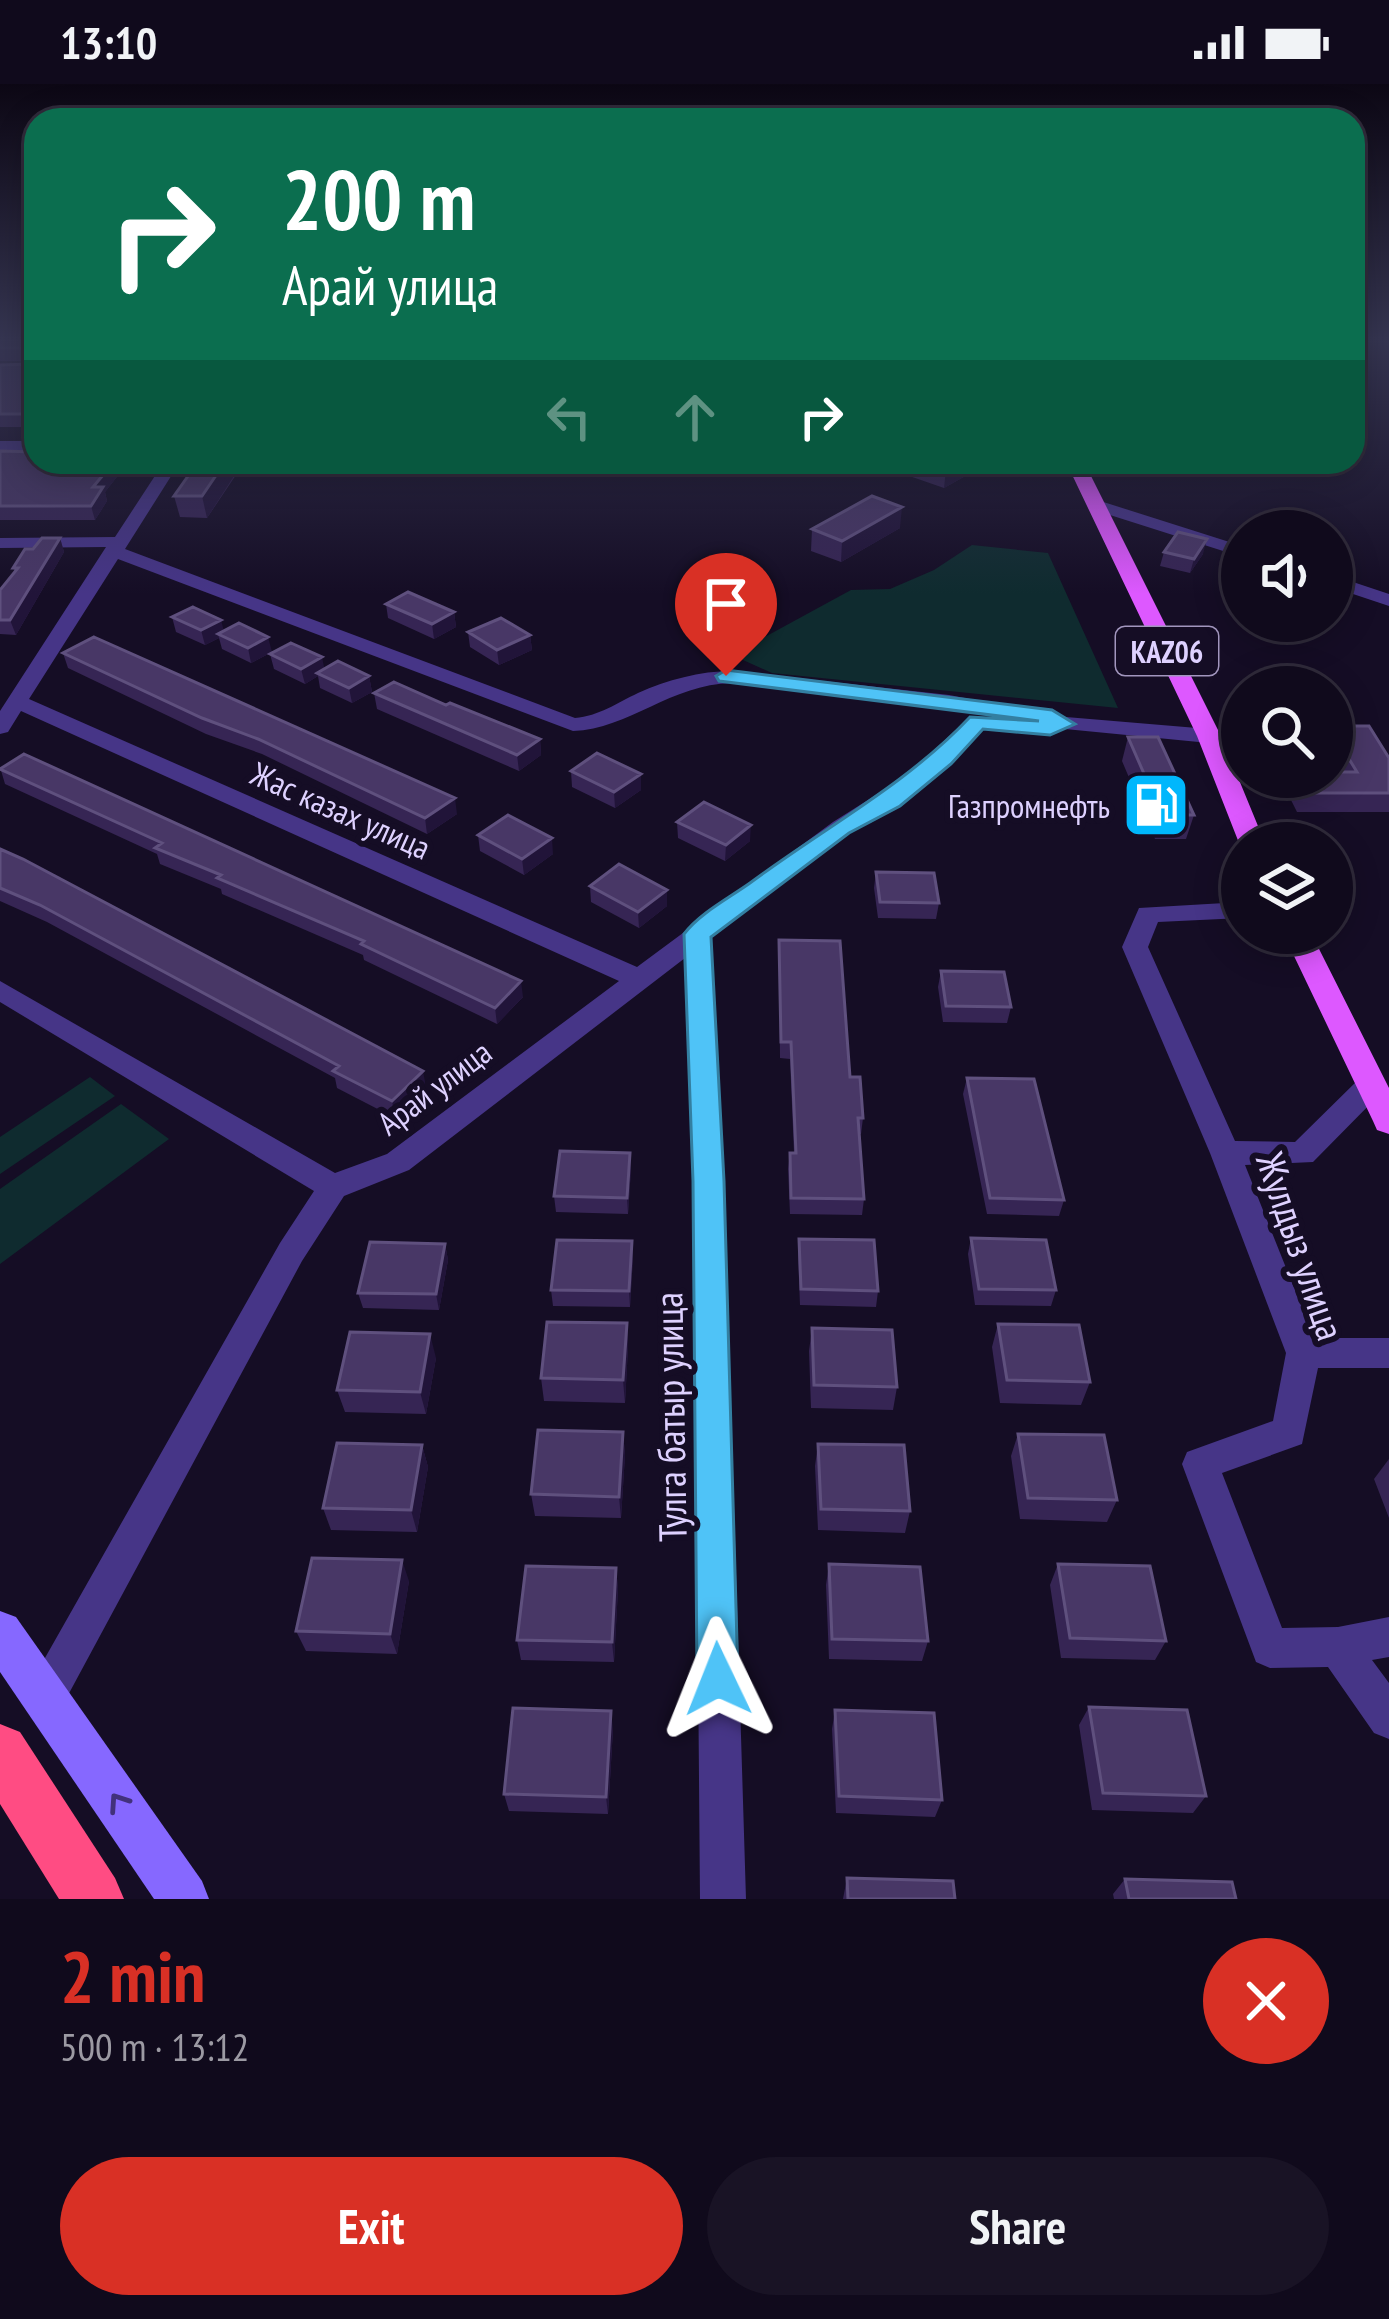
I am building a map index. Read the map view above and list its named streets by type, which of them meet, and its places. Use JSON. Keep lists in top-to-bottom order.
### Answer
{
  "streets": {
    "main road": ["KАZ06"],
    "street": [
      "Жас казах улица",
      "Арай улица",
      "Жулдыз улица",
      "Тулга батыр улица"
    ]
  },
  "crossings": [
    ["Жас казах улица", "Арай улица"],
    ["Арай улица", "Тулга батыр улица"]
  ],
  "places": {
    "fuel station": ["Газпромнефть"]
  },
  "page": {
    "status": "13:10",
    "turn": ["200 m", "Арай улица"],
    "heading": ["2 min", "500 m · 13:12"],
    "buttons": ["Exit", "Share"]
  }
}
